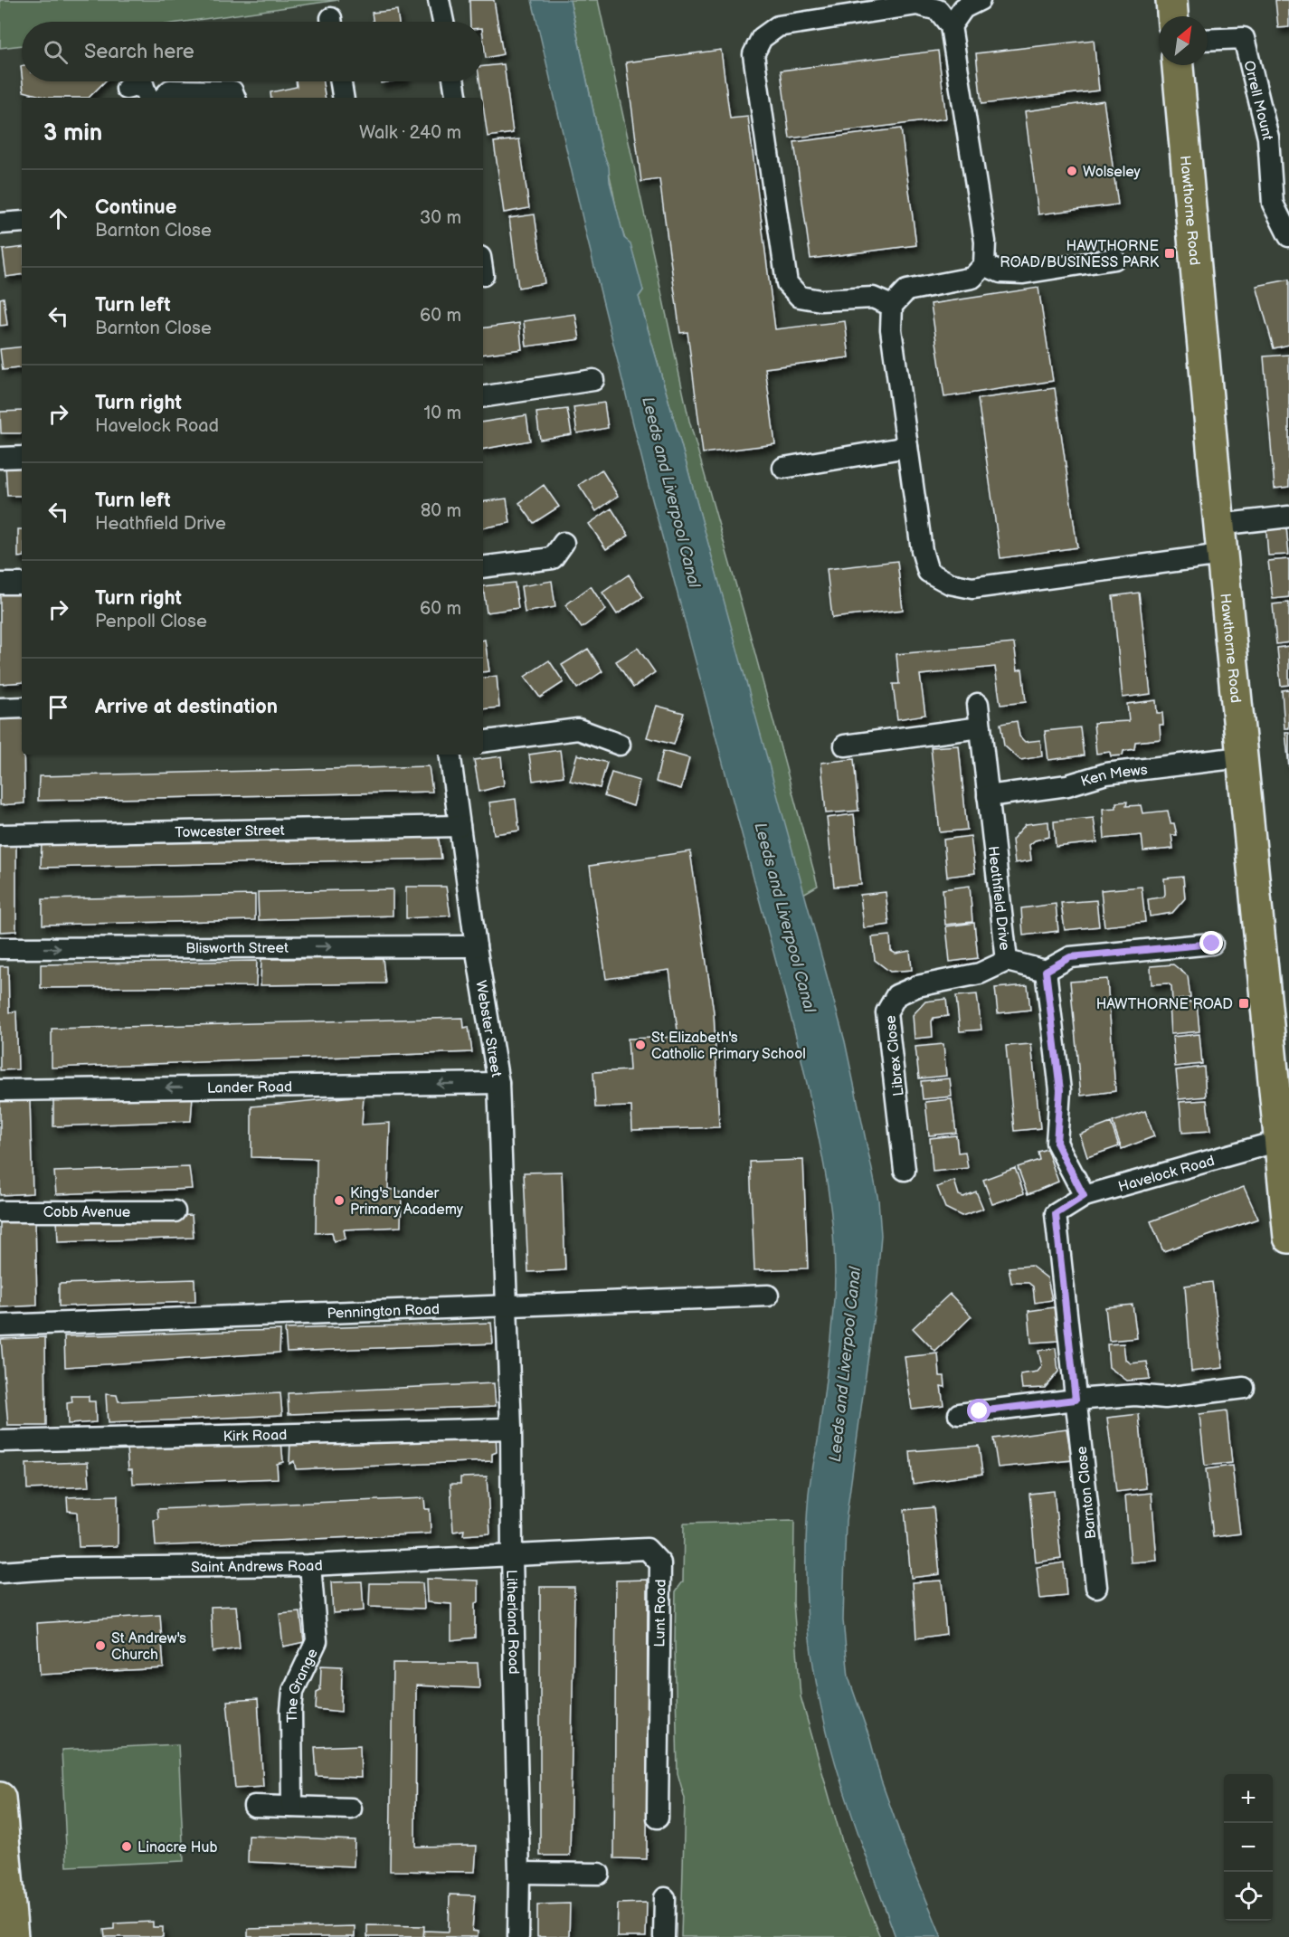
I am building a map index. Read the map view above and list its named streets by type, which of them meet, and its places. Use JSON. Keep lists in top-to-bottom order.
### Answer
{
  "streets": {
    "main road": ["Hawthorne Road"],
    "street": [
      "Orrell Mount",
      "Ken Mews",
      "Towcester Street",
      "Heathfield Drive",
      "Blisworth Street",
      "Webster Street",
      "Librex Close",
      "Lander Road",
      "Havelock Road",
      "Cobb Avenue",
      "Pennington Road",
      "Kirk Road",
      "Barnton Close",
      "Saint Andrews Road",
      "Lunt Road",
      "Litherland Road",
      "The Grange"
    ]
  },
  "crossings": [
    ["Hawthorne Road", "Ken Mews"],
    ["Hawthorne Road", "Havelock Road"],
    ["Ken Mews", "Heathfield Drive"],
    ["Towcester Street", "Webster Street"],
    ["Heathfield Drive", "Librex Close"],
    ["Blisworth Street", "Webster Street"],
    ["Webster Street", "Lander Road"],
    ["Webster Street", "Pennington Road"],
    ["Webster Street", "Litherland Road"],
    ["Havelock Road", "Barnton Close"],
    ["Pennington Road", "Litherland Road"],
    ["Kirk Road", "Litherland Road"],
    ["Saint Andrews Road", "Lunt Road"],
    ["Saint Andrews Road", "Litherland Road"],
    ["Saint Andrews Road", "The Grange"],
    ["Lunt Road", "Litherland Road"]
  ],
  "one_way": ["Blisworth Street", "Lander Road"],
  "water": ["Leeds and Liverpool Canal"],
  "places": {
    "other": [
      "Wolseley",
      "St Elizabeth's Catholic Primary School",
      "King's Lander Primary Academy",
      "St Andrew's Church",
      "Linacre Hub"
    ],
    "transit": ["HAWTHORNE ROAD/BUSINESS PARK", "HAWTHORNE ROAD"]
  },
  "north": "top right",
  "page": {
    "search": "Search here",
    "heading": ["3 min", "Walk · 240 m"],
    "list": [
      ["Continue", "Barnton Close", "30 m"],
      ["Turn left", "Barnton Close", "60 m"],
      ["Turn right", "Havelock Road", "10 m"],
      ["Turn left", "Heathfield Drive", "80 m"],
      ["Turn right", "Penpoll Close", "60 m"],
      "Arrive at destination"
    ],
    "map_buttons": ["+", "−"]
  }
}
